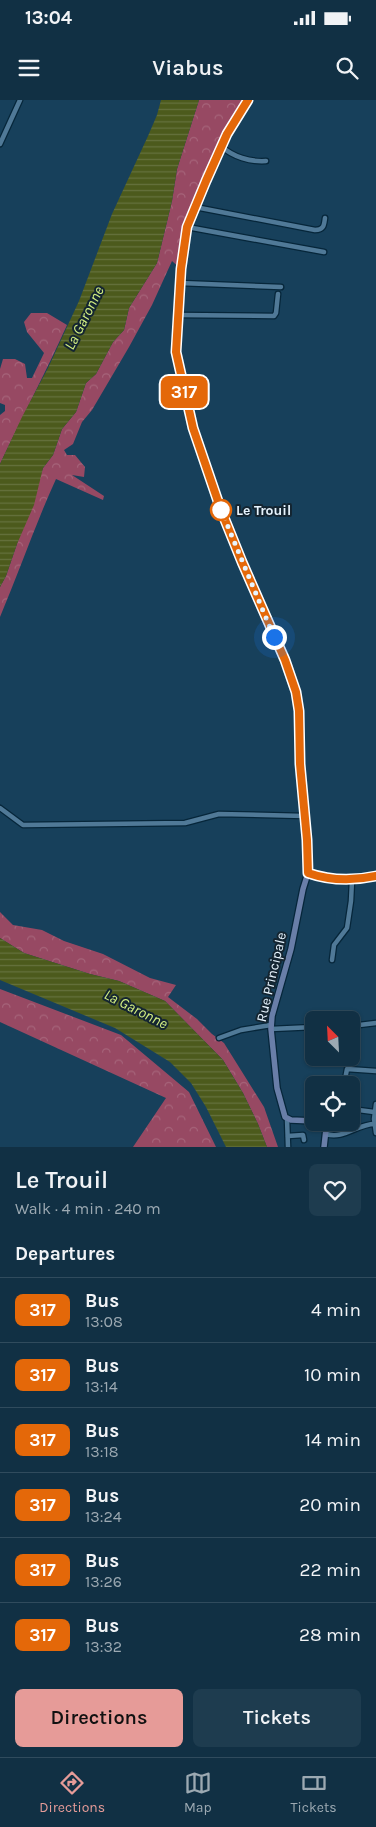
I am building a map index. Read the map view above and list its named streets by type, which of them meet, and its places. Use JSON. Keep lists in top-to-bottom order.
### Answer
{
  "streets": {
    "street": ["Rue Principale"]
  },
  "water": ["La Garonne"],
  "places": ["Le Trouil"],
  "lines": ["bus line 317"],
  "north": "top left",
  "page": {
    "status": "13:04",
    "header": "Viabus",
    "on_map": "317",
    "heading": [
      ["Le Trouil", "Walk · 4 min · 240 m"],
      "Departures"
    ],
    "list": [
      {
        "mark": "317",
        "name": "Bus",
        "note": "13:08",
        "value": "4 min"
      },
      {
        "mark": "317",
        "name": "Bus",
        "note": "13:14",
        "value": "10 min"
      },
      {
        "mark": "317",
        "name": "Bus",
        "note": "13:18",
        "value": "14 min"
      },
      {
        "mark": "317",
        "name": "Bus",
        "note": "13:24",
        "value": "20 min"
      },
      {
        "mark": "317",
        "name": "Bus",
        "note": "13:26",
        "value": "22 min"
      },
      {
        "mark": "317",
        "name": "Bus",
        "note": "13:32",
        "value": "28 min"
      }
    ],
    "buttons": ["Directions", "Tickets"],
    "tabs": ["Directions", "Map", "Tickets"]
  }
}
